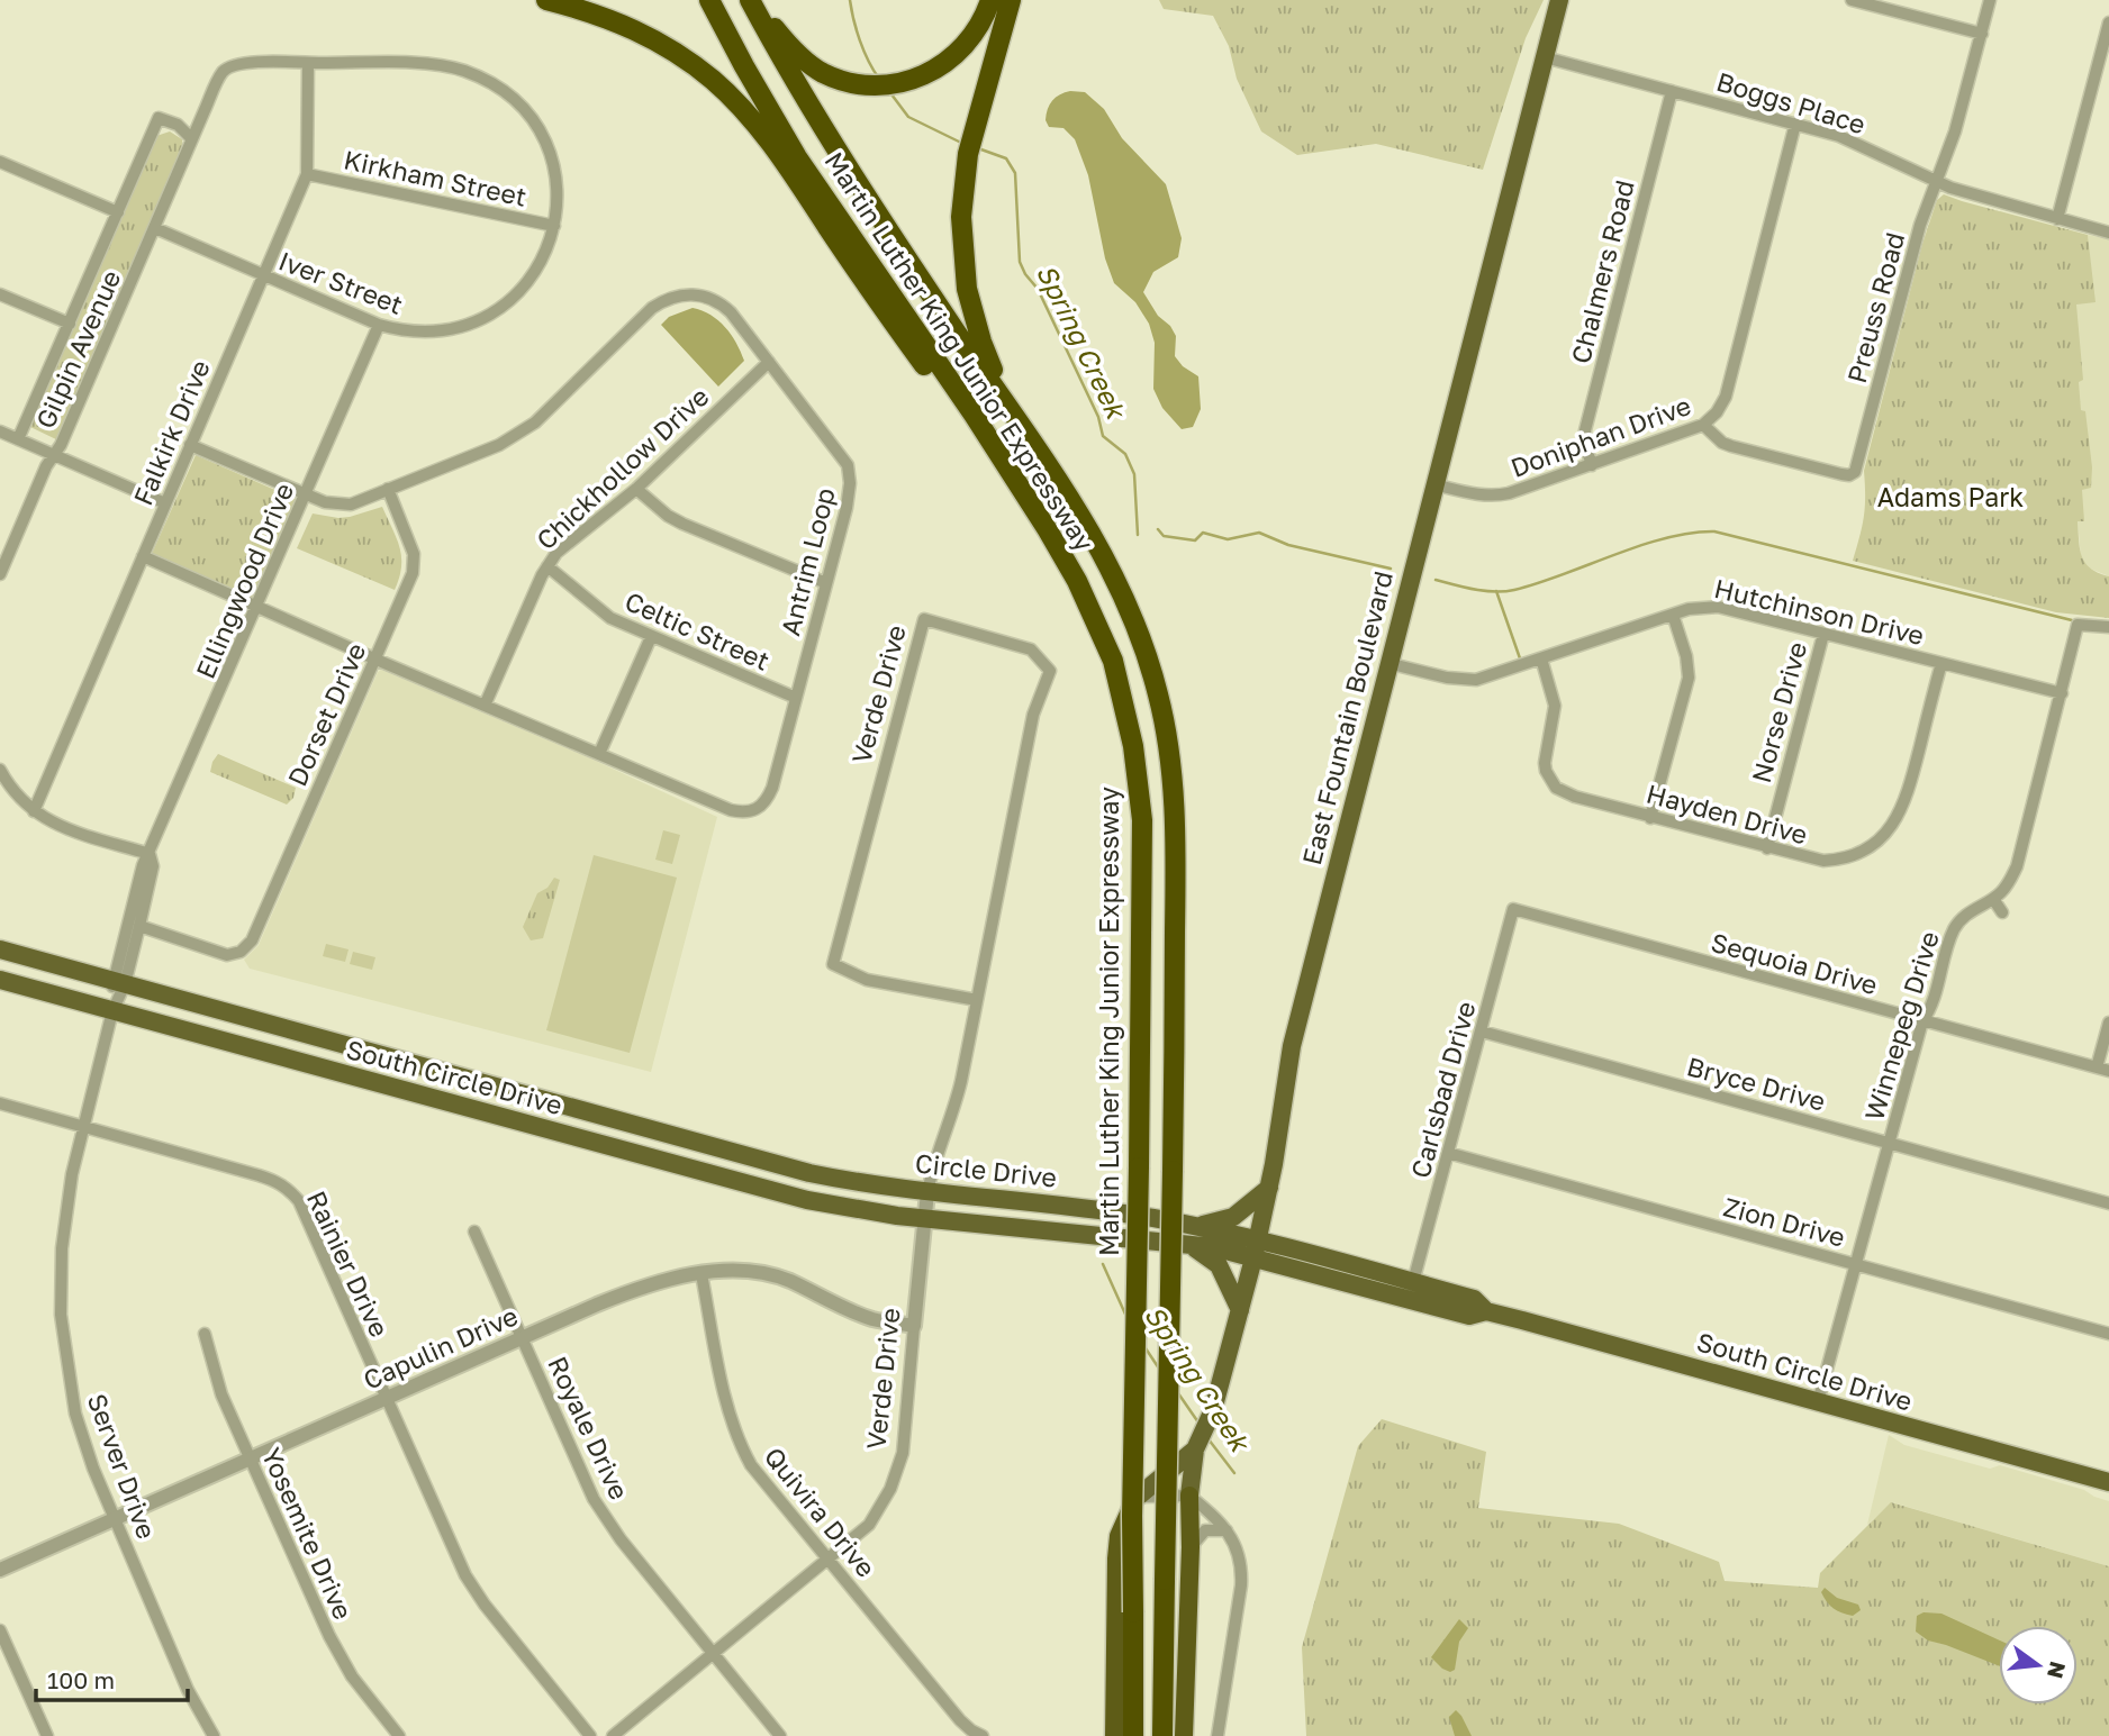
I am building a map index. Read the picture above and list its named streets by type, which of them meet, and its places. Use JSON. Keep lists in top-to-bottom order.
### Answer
{
  "streets": {
    "highway": ["Martin Luther King Junior Expressway"],
    "main road": ["East Fountain Boulevard", "South Circle Drive", "Circle Drive"],
    "street": [
      "Boggs Place",
      "Kirkham Street",
      "Chalmers Road",
      "Iver Street",
      "Preuss Road",
      "Gilpin Avenue",
      "Falkirk Drive",
      "Doniphan Drive",
      "Chickhollow Drive",
      "Antrim Loop",
      "Ellingwood Drive",
      "Hutchinson Drive",
      "Celtic Street",
      "Verde Drive",
      "Norse Drive",
      "Dorset Drive",
      "Hayden Drive",
      "Sequoia Drive",
      "Winnepeg Drive",
      "Bryce Drive",
      "Carlsbad Drive",
      "Zion Drive",
      "Rainier Drive",
      "Capulin Drive",
      "Royale Drive",
      "Server Drive",
      "Quivira Drive",
      "Yosemite Drive"
    ]
  },
  "crossings": [
    ["Boggs Place", "Chalmers Road"],
    ["Boggs Place", "Preuss Road"],
    ["Boggs Place", "Doniphan Drive"],
    ["Boggs Place", "East Fountain Boulevard"],
    ["Kirkham Street", "Iver Street"],
    ["Kirkham Street", "Falkirk Drive"],
    ["Chalmers Road", "Doniphan Drive"],
    ["Iver Street", "Gilpin Avenue"],
    ["Iver Street", "Falkirk Drive"],
    ["Iver Street", "Ellingwood Drive"],
    ["Preuss Road", "Doniphan Drive"],
    ["Falkirk Drive", "Antrim Loop"],
    ["Doniphan Drive", "East Fountain Boulevard"],
    ["Chickhollow Drive", "Antrim Loop"],
    ["Chickhollow Drive", "Celtic Street"],
    ["Antrim Loop", "Ellingwood Drive"],
    ["Antrim Loop", "Celtic Street"],
    ["Antrim Loop", "Dorset Drive"],
    ["Ellingwood Drive", "Dorset Drive"],
    ["Ellingwood Drive", "South Circle Drive"],
    ["Ellingwood Drive", "Server Drive"],
    ["Hutchinson Drive", "Norse Drive"],
    ["Hutchinson Drive", "East Fountain Boulevard"],
    ["Hutchinson Drive", "Winnepeg Drive"],
    ["Verde Drive", "Circle Drive"],
    ["Verde Drive", "Capulin Drive"],
    ["Verde Drive", "Royale Drive"],
    ["Verde Drive", "Quivira Drive"],
    ["Norse Drive", "Hayden Drive"],
    ["East Fountain Boulevard", "South Circle Drive"],
    ["East Fountain Boulevard", "Circle Drive"],
    ["Sequoia Drive", "Winnepeg Drive"],
    ["Sequoia Drive", "Carlsbad Drive"],
    ["Winnepeg Drive", "South Circle Drive"],
    ["Winnepeg Drive", "Bryce Drive"],
    ["Winnepeg Drive", "Zion Drive"],
    ["South Circle Drive", "Carlsbad Drive"],
    ["South Circle Drive", "Circle Drive"],
    ["South Circle Drive", "Server Drive"],
    ["Bryce Drive", "Carlsbad Drive"],
    ["Carlsbad Drive", "Zion Drive"],
    ["Rainier Drive", "Capulin Drive"],
    ["Rainier Drive", "Server Drive"],
    ["Capulin Drive", "Royale Drive"],
    ["Capulin Drive", "Server Drive"],
    ["Capulin Drive", "Quivira Drive"],
    ["Capulin Drive", "Yosemite Drive"]
  ],
  "water": ["Spring Creek"],
  "parks": ["Adams Park"],
  "scale_bar": "100 m",
  "north": "right"
}
